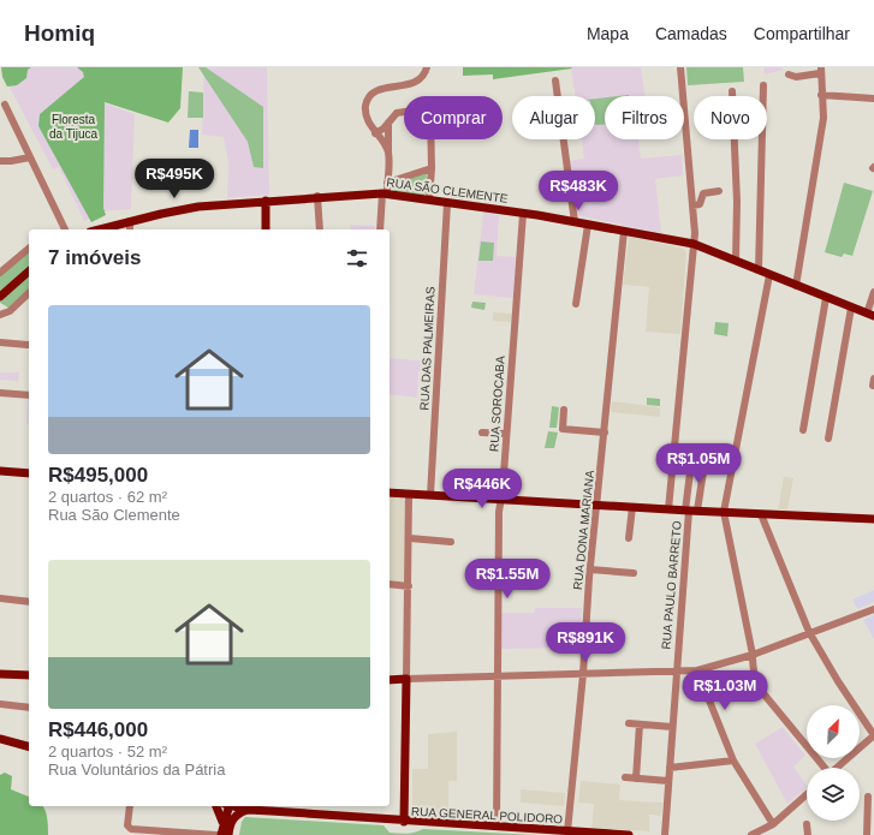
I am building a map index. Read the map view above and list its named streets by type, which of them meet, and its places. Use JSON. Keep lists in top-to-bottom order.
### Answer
{
  "streets": {
    "main road": ["RUA SÃO CLEMENTE", "RUA GENERAL POLIDORO"],
    "street": [
      "RUA DAS PALMEIRAS",
      "RUA SOROCABA",
      "RUA DONA MARIANA",
      "RUA PAULO BARRETO"
    ]
  },
  "crossings": [
    ["RUA SÃO CLEMENTE", "RUA DAS PALMEIRAS"],
    ["RUA SÃO CLEMENTE", "RUA SOROCABA"],
    ["RUA SÃO CLEMENTE", "RUA DONA MARIANA"],
    ["RUA SOROCABA", "RUA GENERAL POLIDORO"],
    ["RUA DONA MARIANA", "RUA GENERAL POLIDORO"]
  ],
  "parks": ["Floresta da Tijuca"],
  "north": "top right",
  "page": {
    "header": "Homiq",
    "nav": ["Mapa", "Camadas", "Compartilhar"],
    "chip": [
      "Comprar",
      "Alugar",
      "Filtros",
      "Novo"
    ],
    "price": [
      "R$495K",
      "R$483K",
      "R$1.05M",
      "R$446K",
      "R$1.55M",
      "R$891K",
      "R$1.03M"
    ],
    "heading": "7 imóveis",
    "list": [
      {
        "name": "R$495,000",
        "note": "2 quartos · 62 m² · Rua São Clemente"
      },
      {
        "name": "R$446,000",
        "note": "2 quartos · 52 m² · Rua Voluntários da Pátria"
      }
    ]
  }
}
